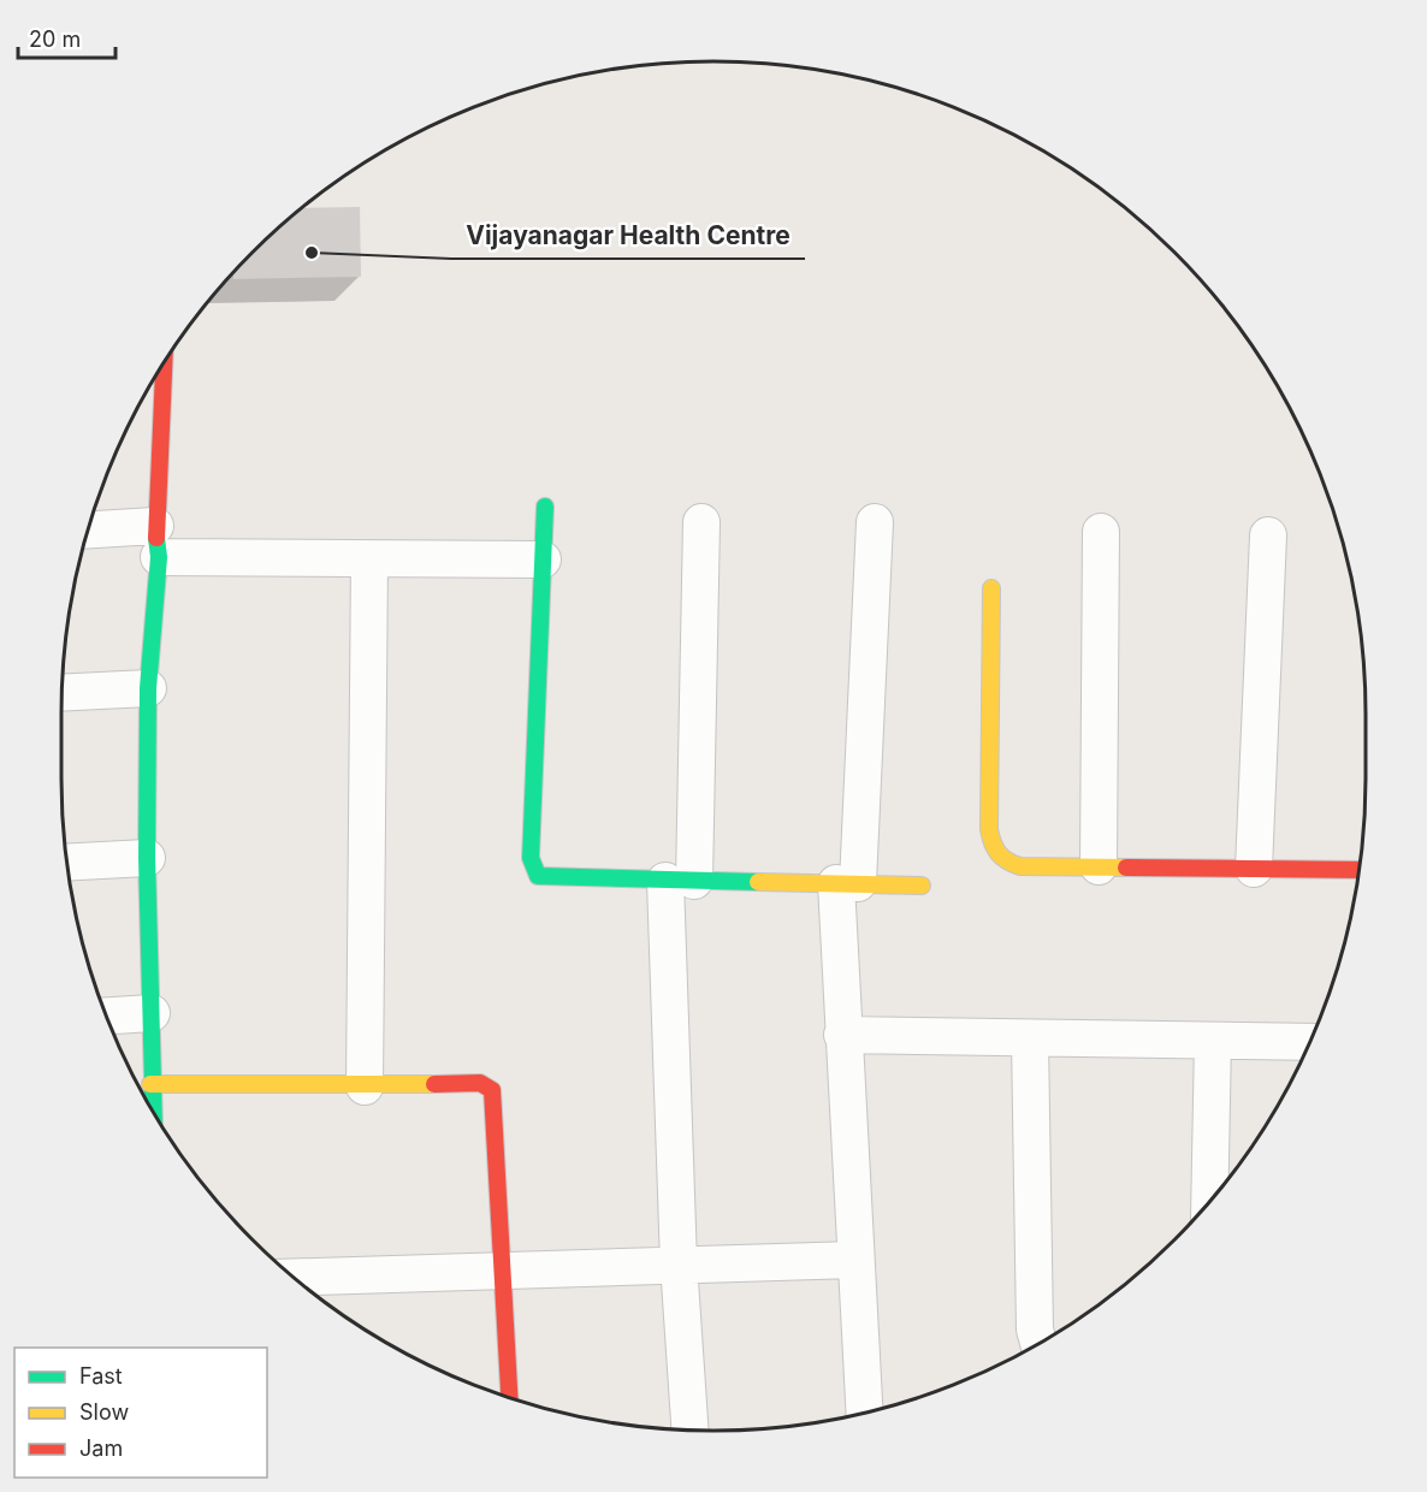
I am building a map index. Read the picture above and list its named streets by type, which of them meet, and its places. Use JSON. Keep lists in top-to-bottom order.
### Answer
{
  "places": ["Vijayanagar Health Centre"],
  "legend": ["Fast", "Slow", "Jam"],
  "scale_bar": "20 m"
}
